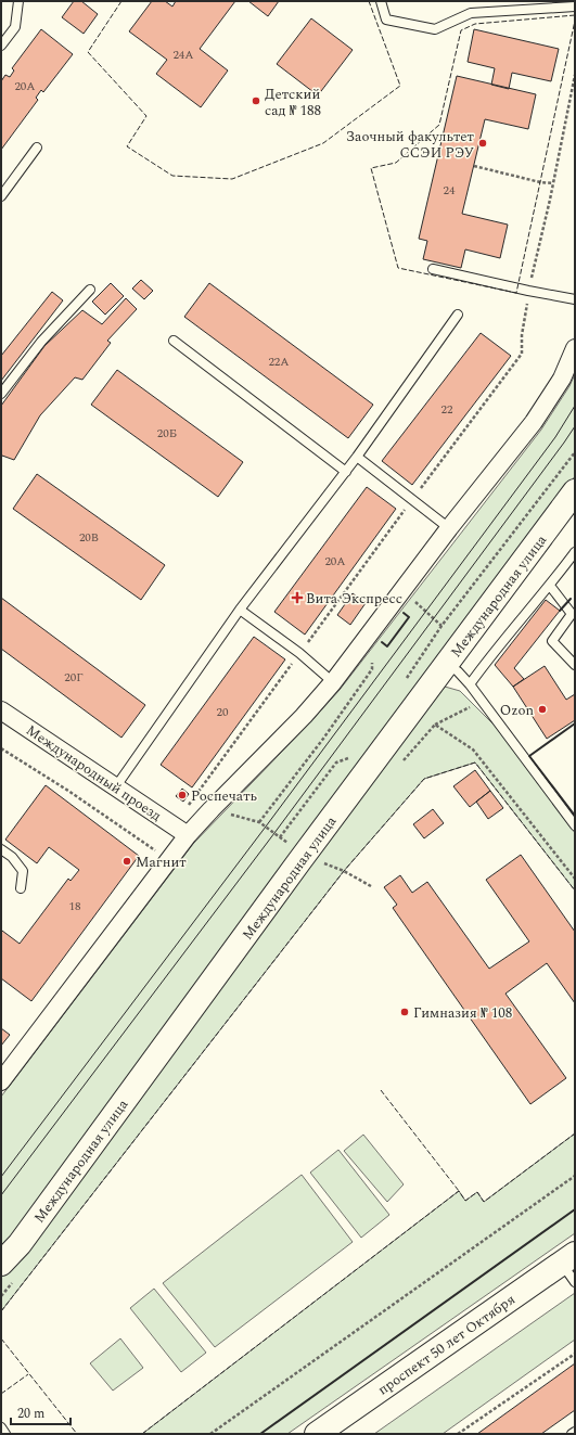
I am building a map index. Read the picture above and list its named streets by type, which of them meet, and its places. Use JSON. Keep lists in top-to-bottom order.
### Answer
{
  "streets": {
    "street": ["Международная улица", "Международный проезд", "проспект 50 лет Октября"]
  },
  "places": {
    "other": [
      "Детский сад № 188",
      "Заочный факультет ССЭИ РЭУ",
      "Ozon",
      "Роспечать",
      "Магнит",
      "Гимназия № 108"
    ],
    "health": ["Вита Экспресс"]
  },
  "house_numbers": [
    "24А",
    "20А",
    "24",
    "22А",
    "22",
    "20Б",
    "20В",
    "20А",
    "20Г",
    "20",
    "18"
  ],
  "scale_bar": "20 m"
}
